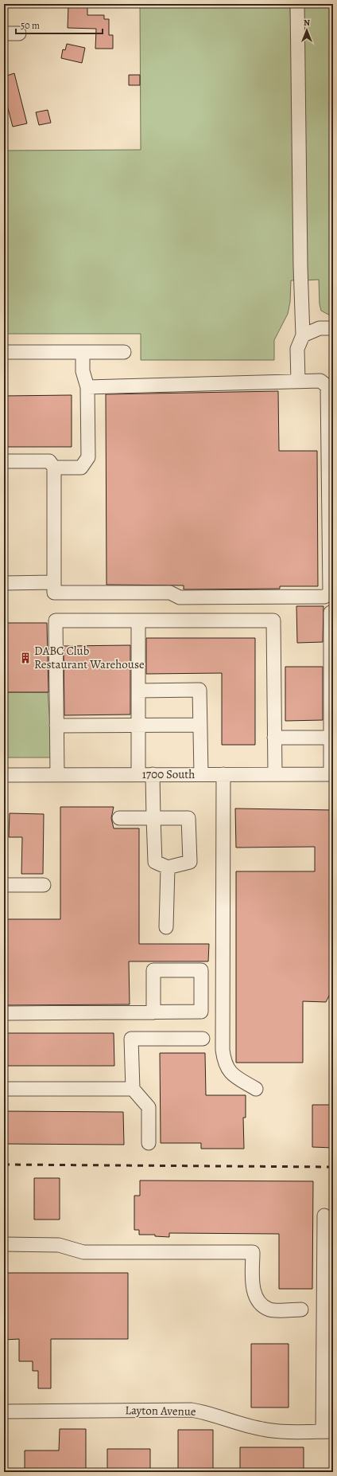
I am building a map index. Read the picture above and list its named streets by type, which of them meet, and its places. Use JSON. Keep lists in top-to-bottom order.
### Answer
{
  "streets": {
    "street": ["1700 South", "Layton Avenue"]
  },
  "places": {
    "building": ["DABC Club Restaurant Warehouse"]
  },
  "scale_bar": "50 m",
  "north": "top"
}
